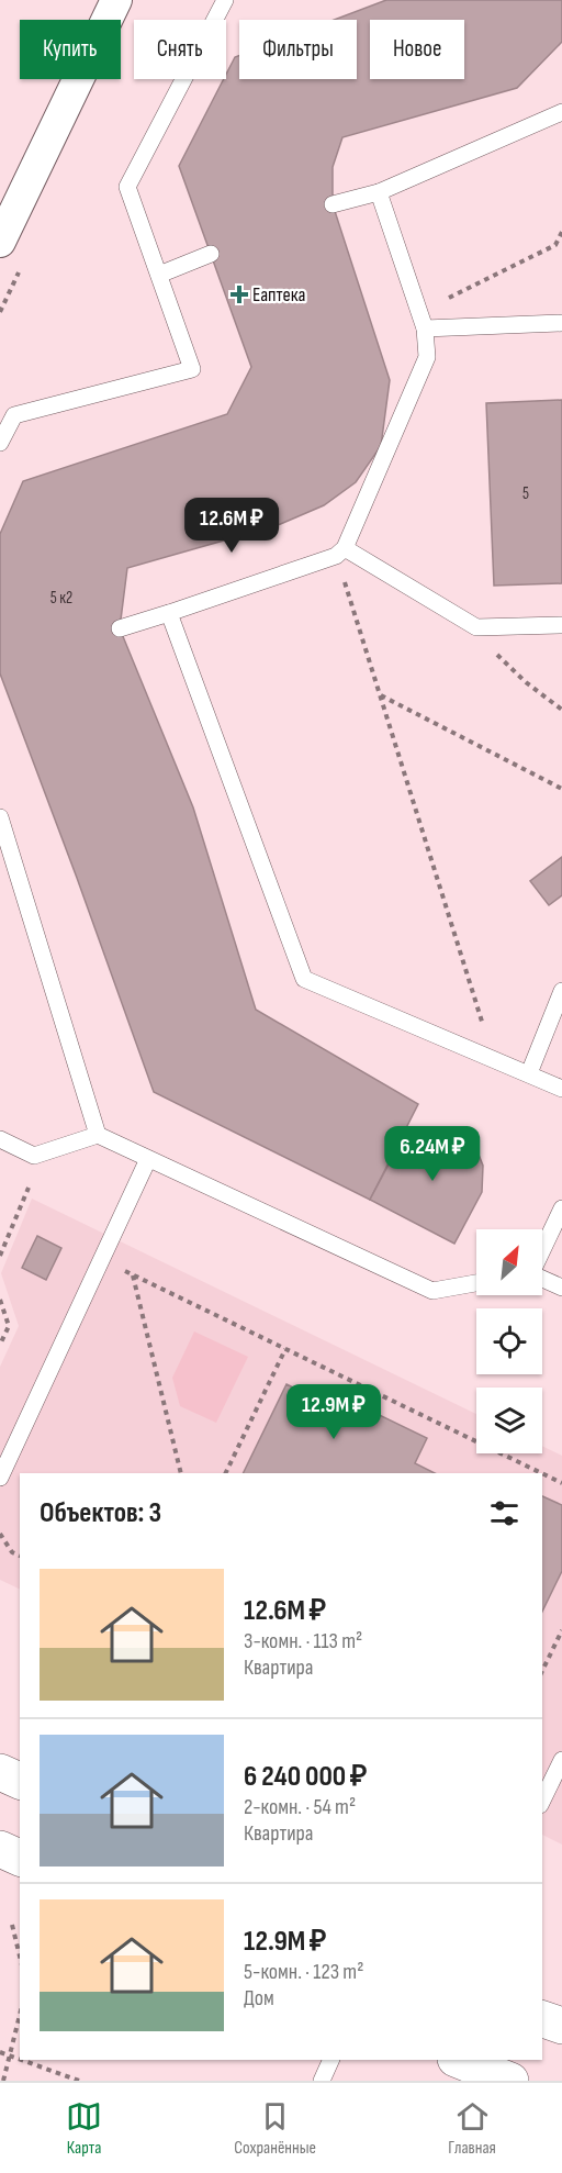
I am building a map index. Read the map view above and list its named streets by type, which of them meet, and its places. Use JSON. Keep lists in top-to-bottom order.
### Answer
{
  "places": {
    "health": ["Еаптека"]
  },
  "house_numbers": ["5", "5 к2"],
  "north": "top right",
  "page": {
    "chip": [
      "Купить",
      "Снять",
      "Фильтры",
      "Новое"
    ],
    "price": ["12.6M ₽", "6.24M ₽", "12.9M ₽"],
    "heading": "Объектов: 3",
    "list": [
      {
        "name": "12.6M ₽",
        "note": "3-комн. · 113 m² · Квартира"
      },
      {
        "name": "6 240 000 ₽",
        "note": "2-комн. · 54 m² · Квартира"
      },
      {
        "name": "12.9M ₽",
        "note": "5-комн. · 123 m² · Дом"
      }
    ],
    "tabs": ["Карта", "Сохранённые", "Главная"]
  }
}
